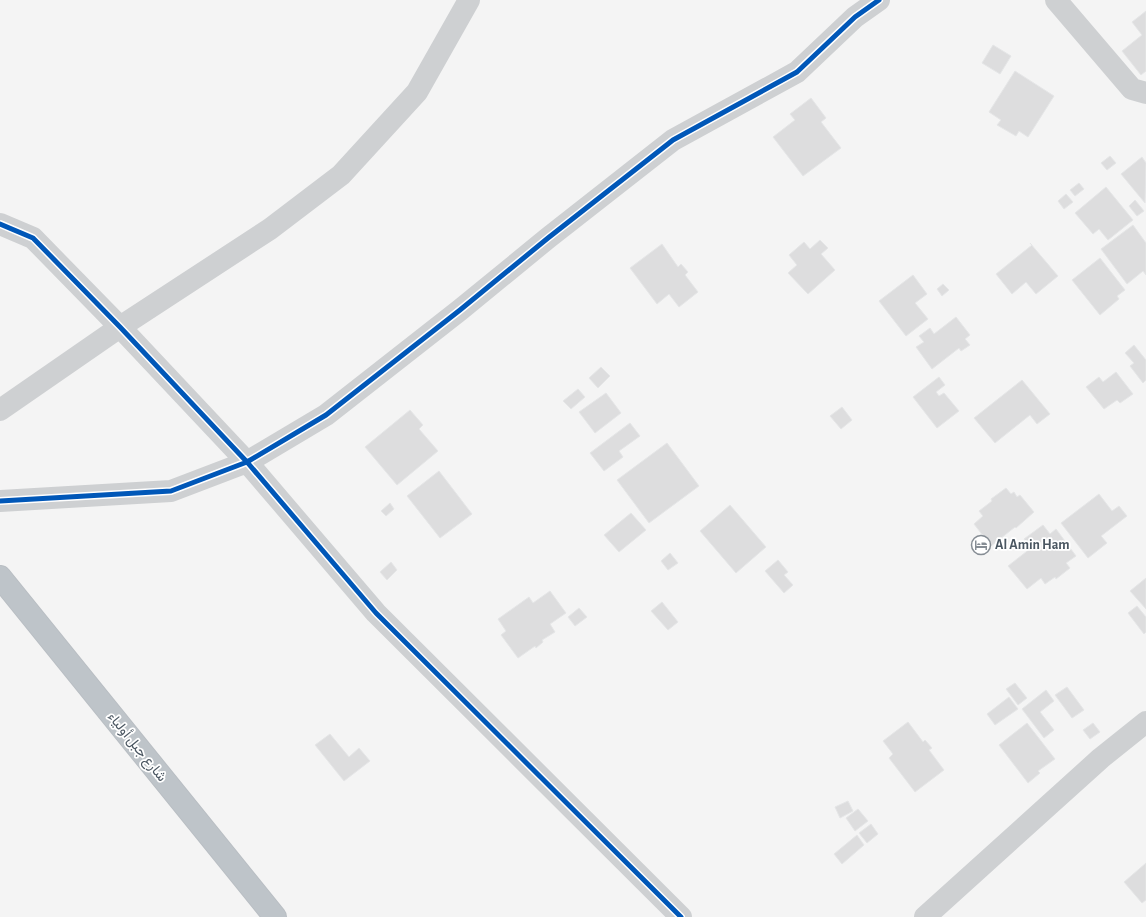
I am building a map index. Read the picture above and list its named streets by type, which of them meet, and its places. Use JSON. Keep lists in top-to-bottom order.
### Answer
{
  "streets": {
    "highway": ["شارع جبل أولياء"]
  },
  "places": {
    "hotel": ["Al Amin Ham"]
  }
}
